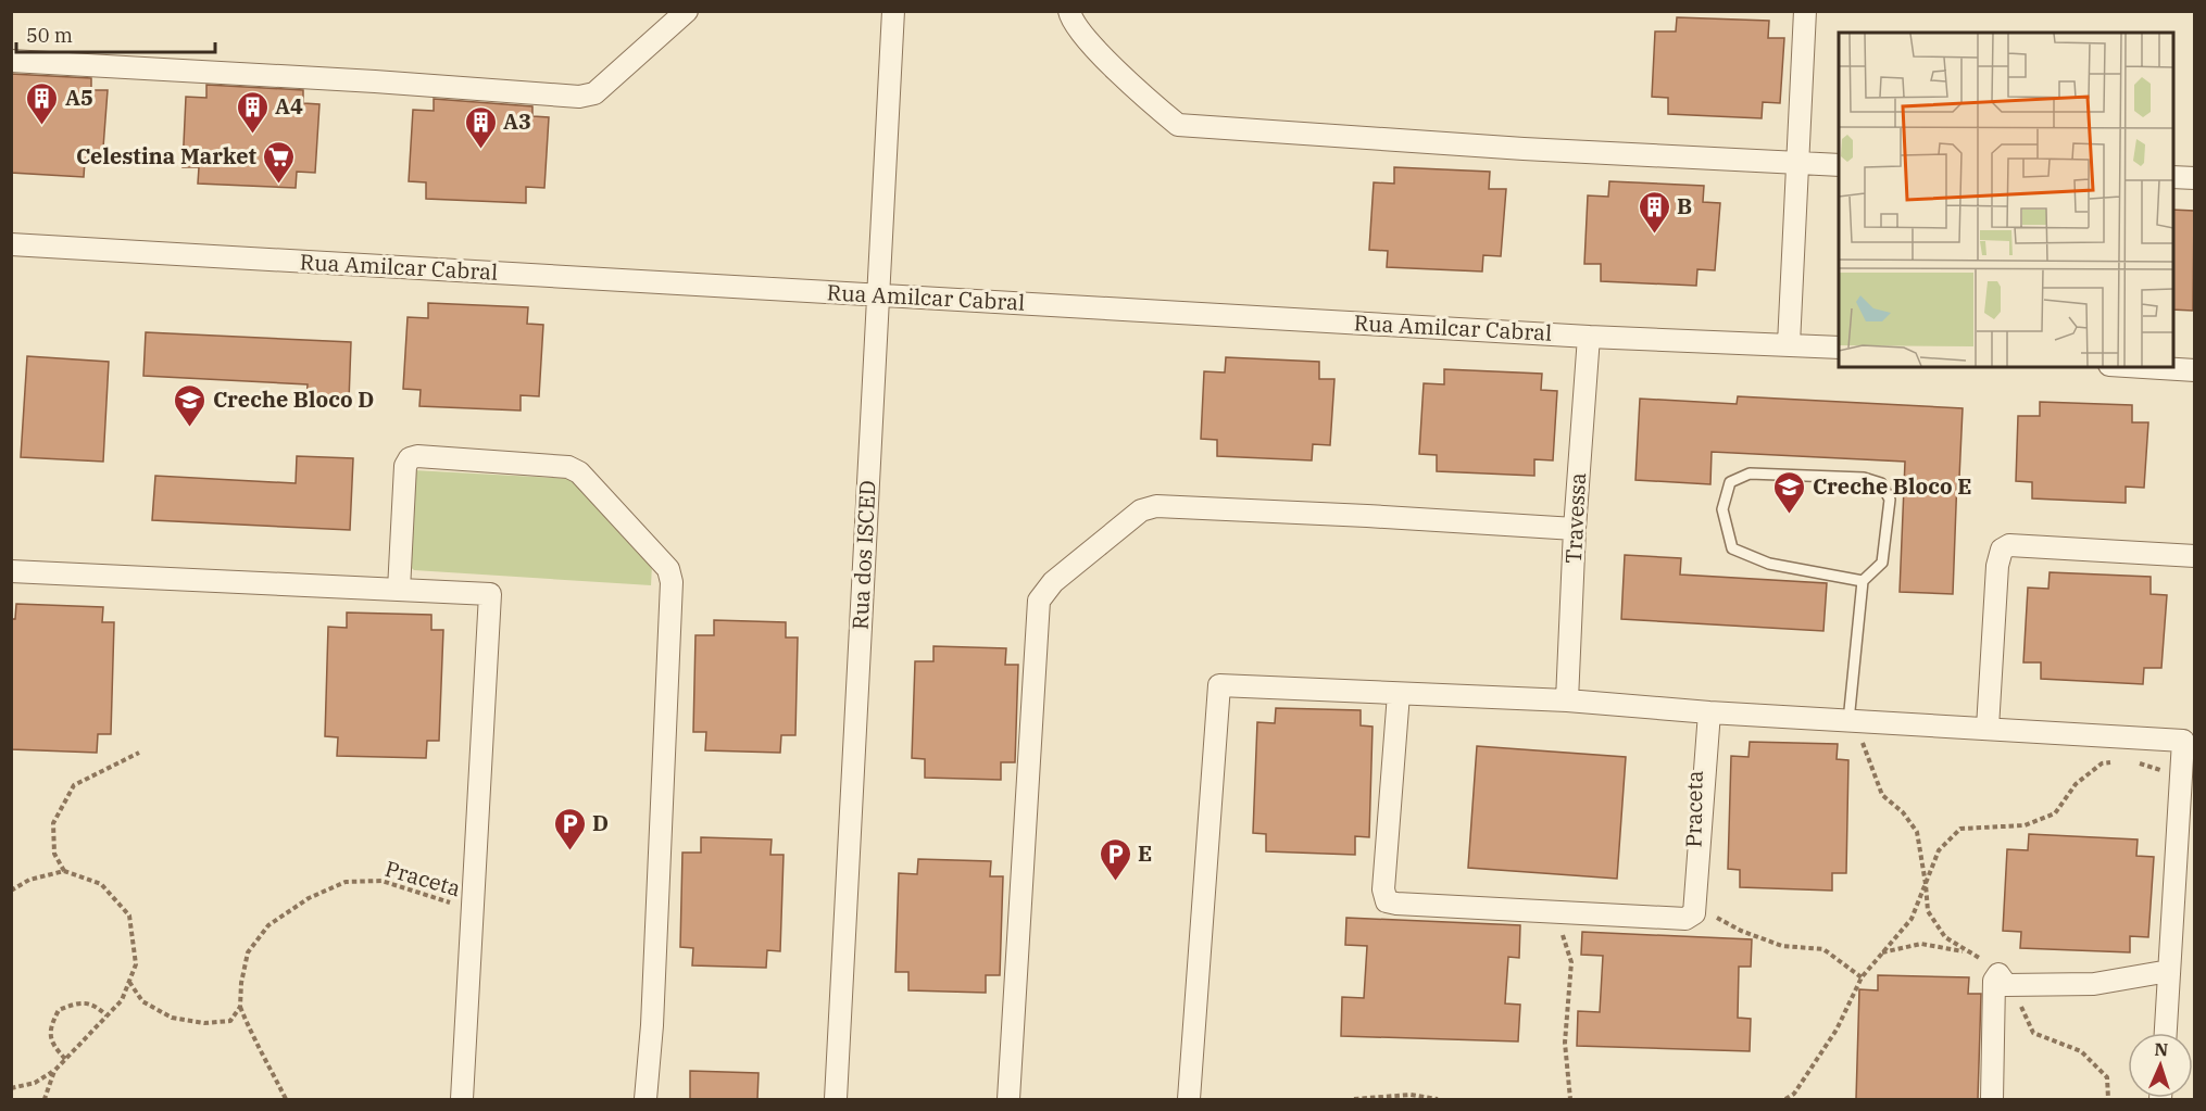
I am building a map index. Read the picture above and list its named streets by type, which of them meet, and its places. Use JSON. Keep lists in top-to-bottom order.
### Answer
{
  "streets": {
    "street": ["Rua Amilcar Cabral", "Travessa", "Rua dos ISCED"],
    "path": ["Praceta"]
  },
  "crossings": [
    ["Rua Amilcar Cabral", "Travessa"],
    ["Rua Amilcar Cabral", "Rua dos ISCED"]
  ],
  "places": {
    "building": [
      "A5",
      "A4",
      "A3",
      "B"
    ],
    "supermarket": ["Celestina Market"],
    "school or university": ["Creche Bloco D", "Creche Bloco E"],
    "parking": ["D", "E"]
  },
  "scale_bar": "50 m",
  "north": "top"
}
